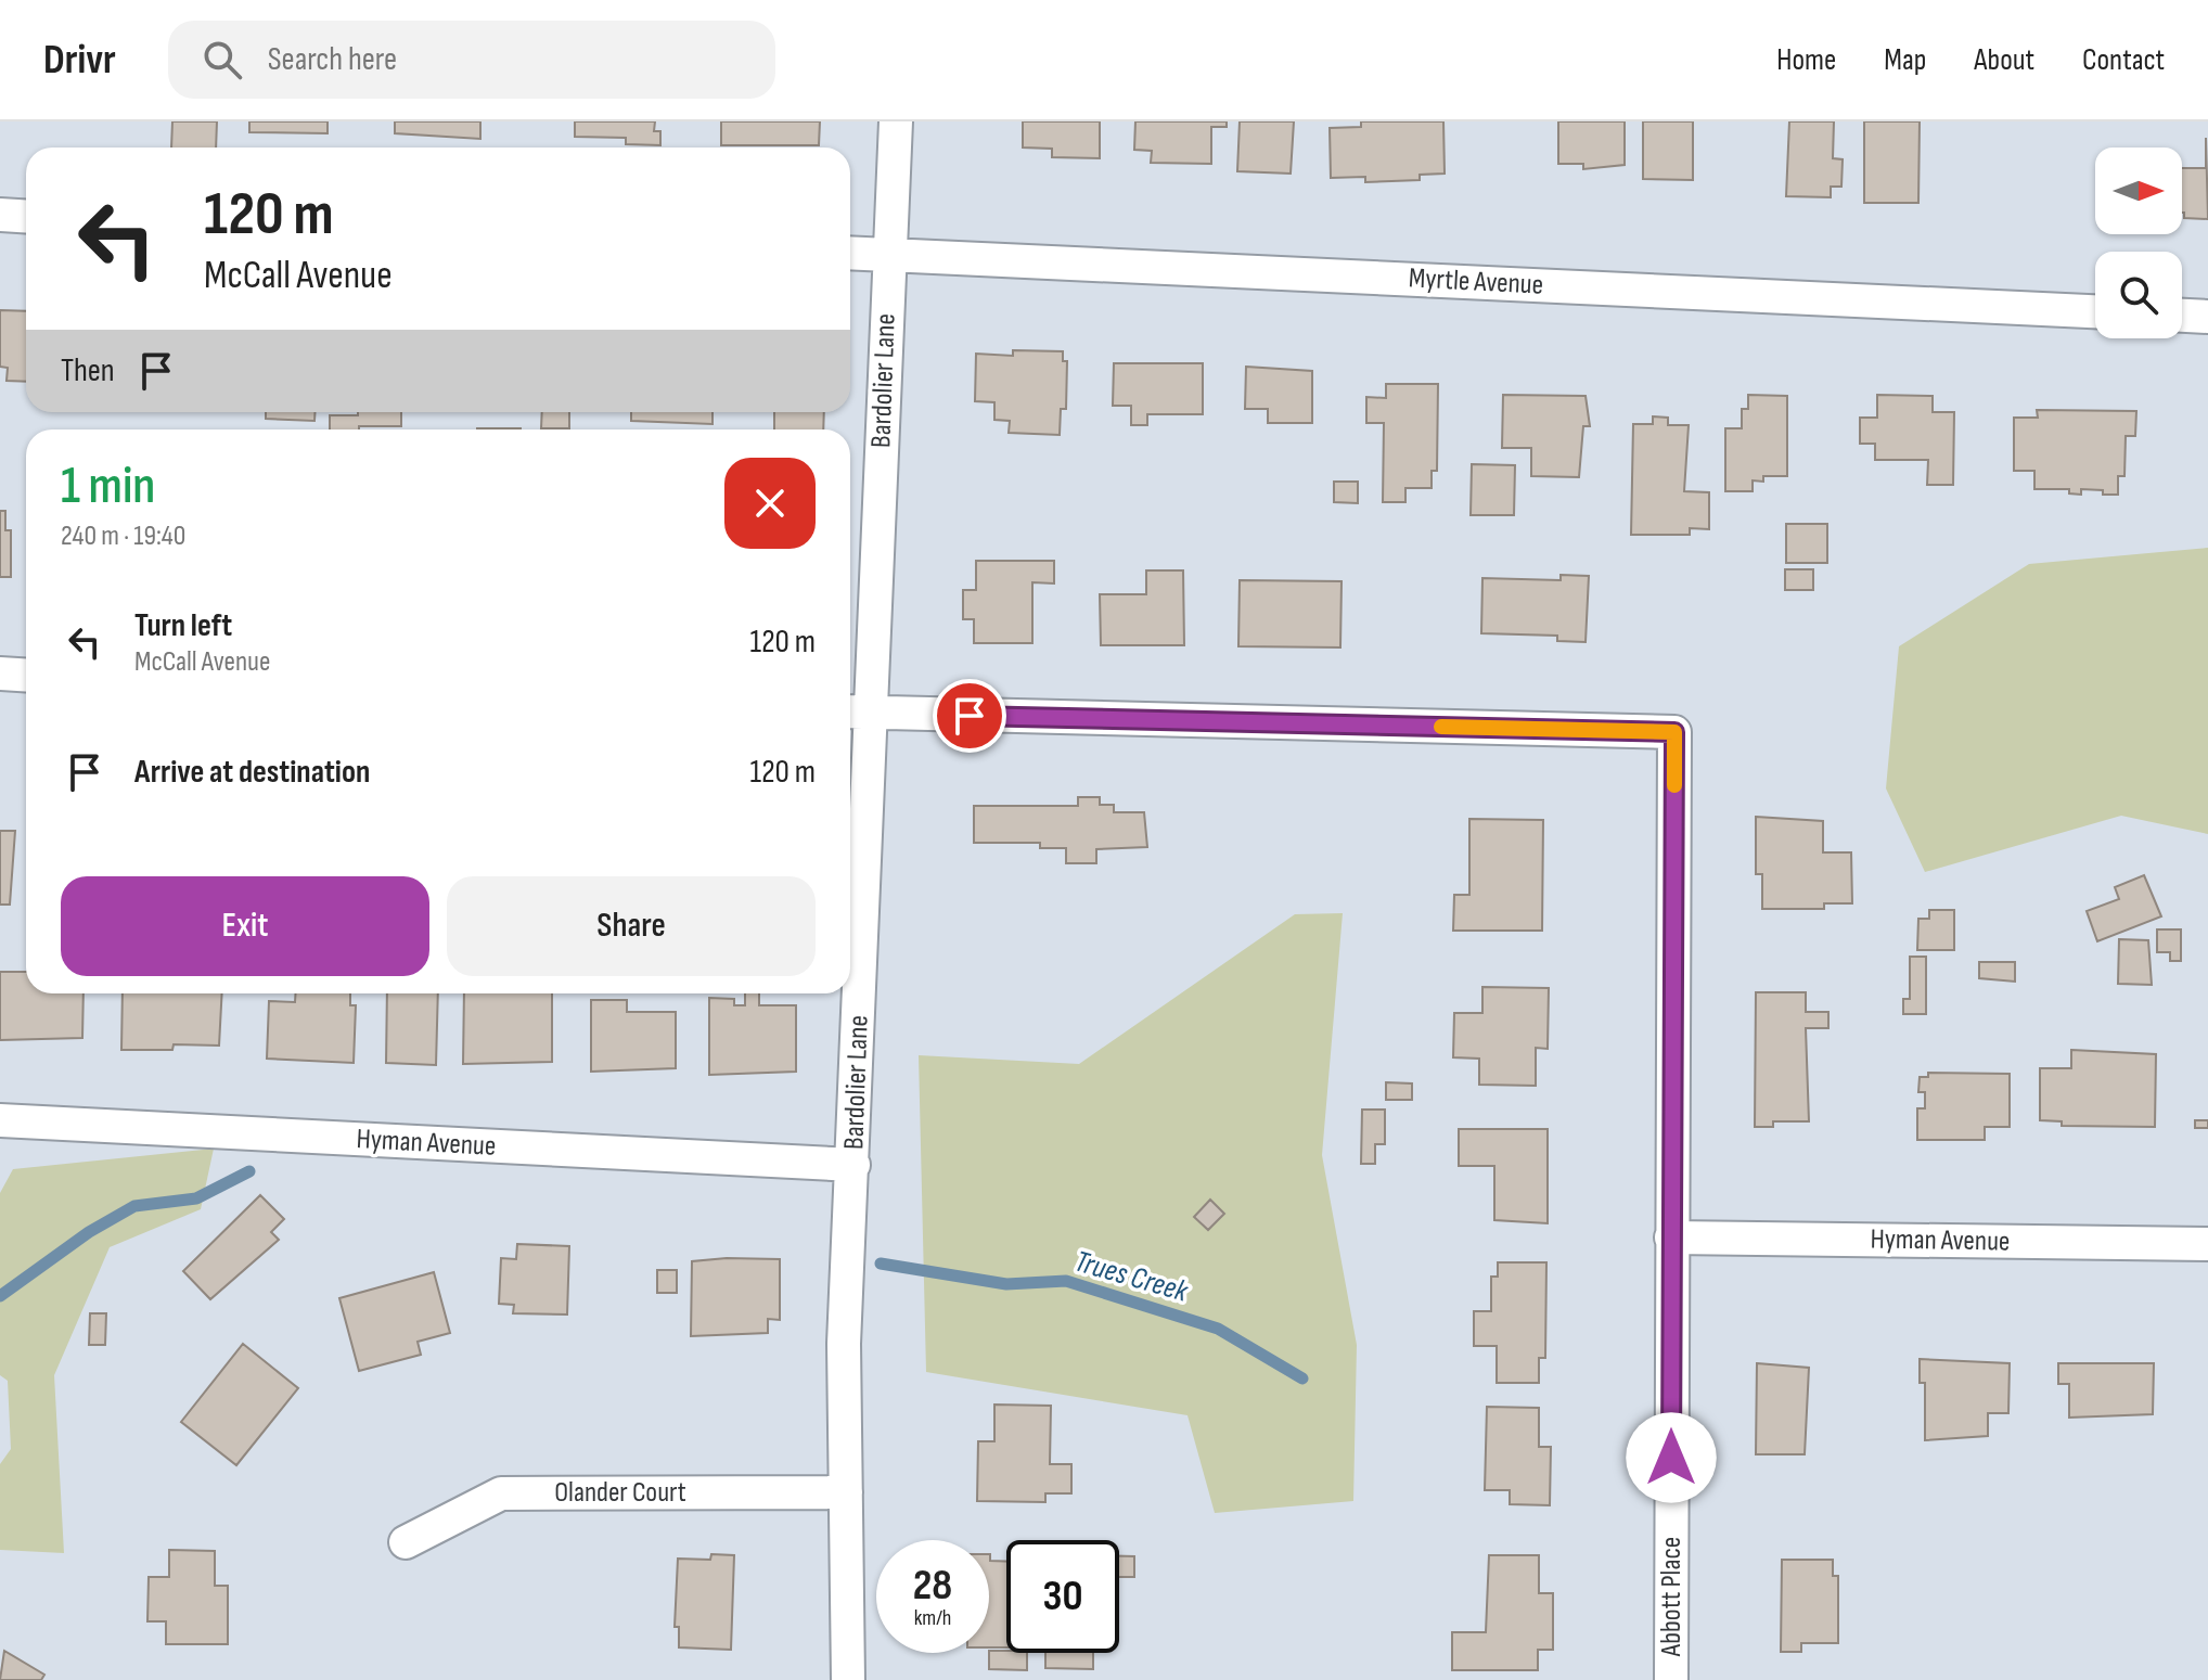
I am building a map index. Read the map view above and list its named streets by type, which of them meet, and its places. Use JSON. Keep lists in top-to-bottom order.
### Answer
{
  "streets": {
    "street": [
      "Myrtle Avenue",
      "Bardolier Lane",
      "Hyman Avenue",
      "Olander Court",
      "Abbott Place"
    ]
  },
  "crossings": [
    ["Myrtle Avenue", "Bardolier Lane"],
    ["Bardolier Lane", "Hyman Avenue"],
    ["Bardolier Lane", "Olander Court"],
    ["Bardolier Lane", "Abbott Place"],
    ["Hyman Avenue", "Abbott Place"]
  ],
  "water": ["Trues Creek"],
  "north": "right",
  "page": {
    "header": "Drivr",
    "search": "Search here",
    "nav": [
      "Home",
      "Map",
      "About",
      "Contact"
    ],
    "turn": ["120 m", "McCall Avenue"],
    "then": "Then",
    "heading": ["1 min", "240 m · 19:40"],
    "list": [
      {
        "name": "Turn left",
        "note": "McCall Avenue",
        "value": "120 m"
      },
      {
        "name": "Arrive at destination",
        "value": "120 m"
      }
    ],
    "buttons": ["Exit", "Share"],
    "speed": "28 km/h",
    "limit": "30"
  }
}
